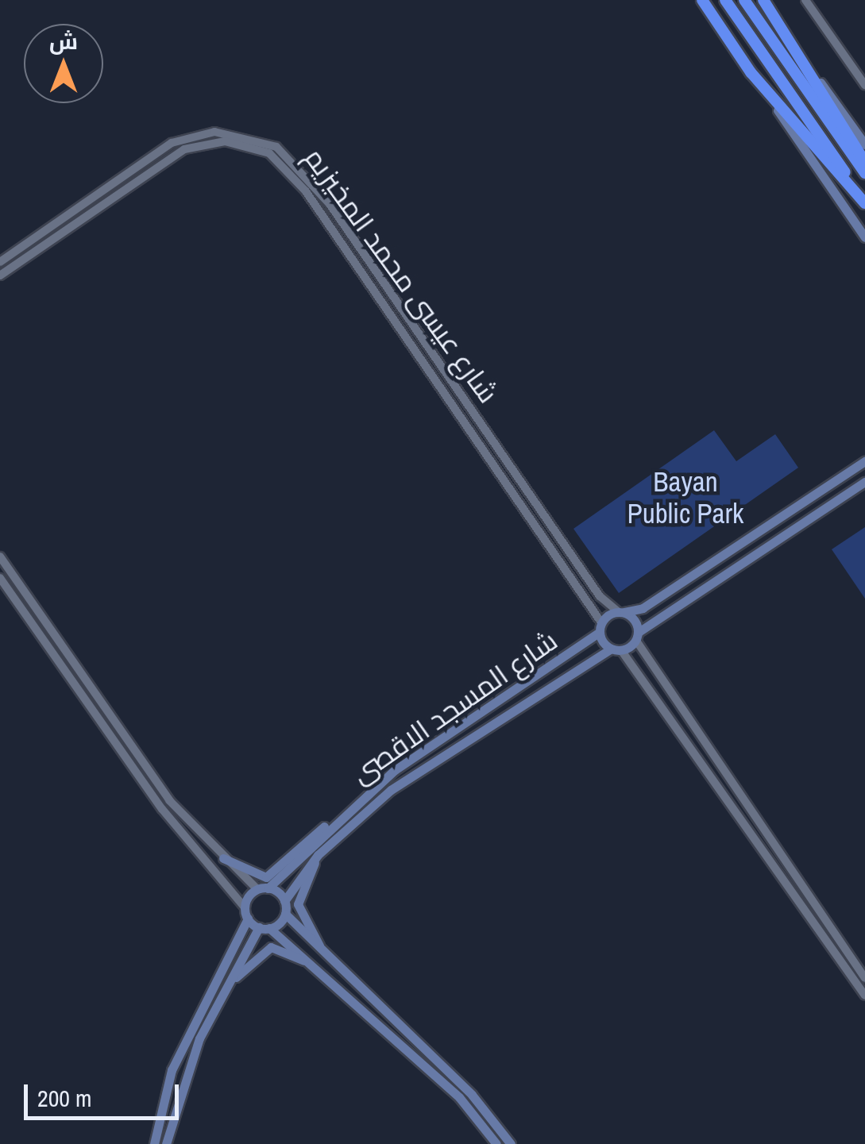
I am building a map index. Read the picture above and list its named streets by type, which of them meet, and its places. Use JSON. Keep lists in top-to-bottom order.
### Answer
{
  "streets": {
    "main road": ["شارع المسجد الاقصى"],
    "street": ["شارع عيسى محمد المخيزيم"]
  },
  "crossings": [
    ["شارع عيسى محمد المخيزيم", "شارع المسجد الاقصى"]
  ],
  "parks": ["Bayan Public Park"],
  "scale_bar": "200 m",
  "north": "top"
}
